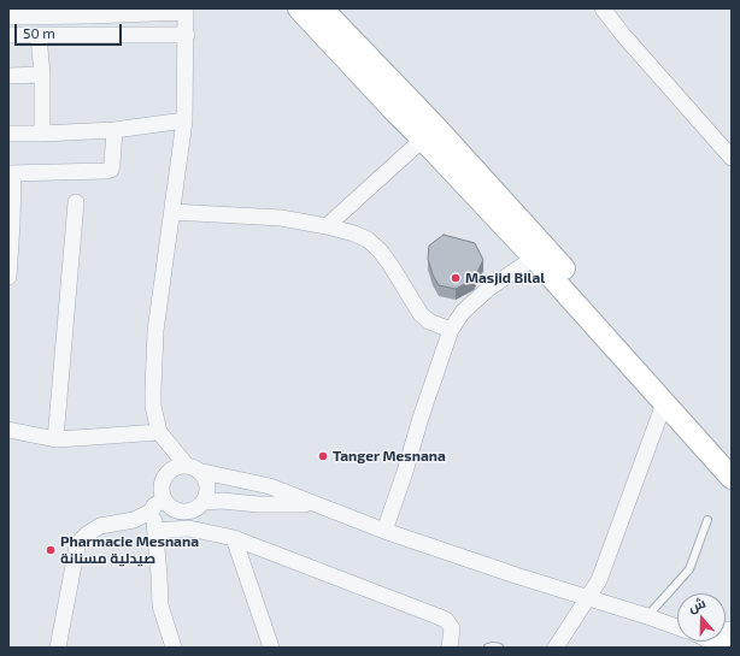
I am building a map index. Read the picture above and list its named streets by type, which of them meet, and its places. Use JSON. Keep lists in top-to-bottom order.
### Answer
{
  "places": ["Masjid Bilal", "Tanger Mesnana", "Pharmacie Mesnana صيدلية مسنانة"],
  "scale_bar": "50 m",
  "north": "top"
}
